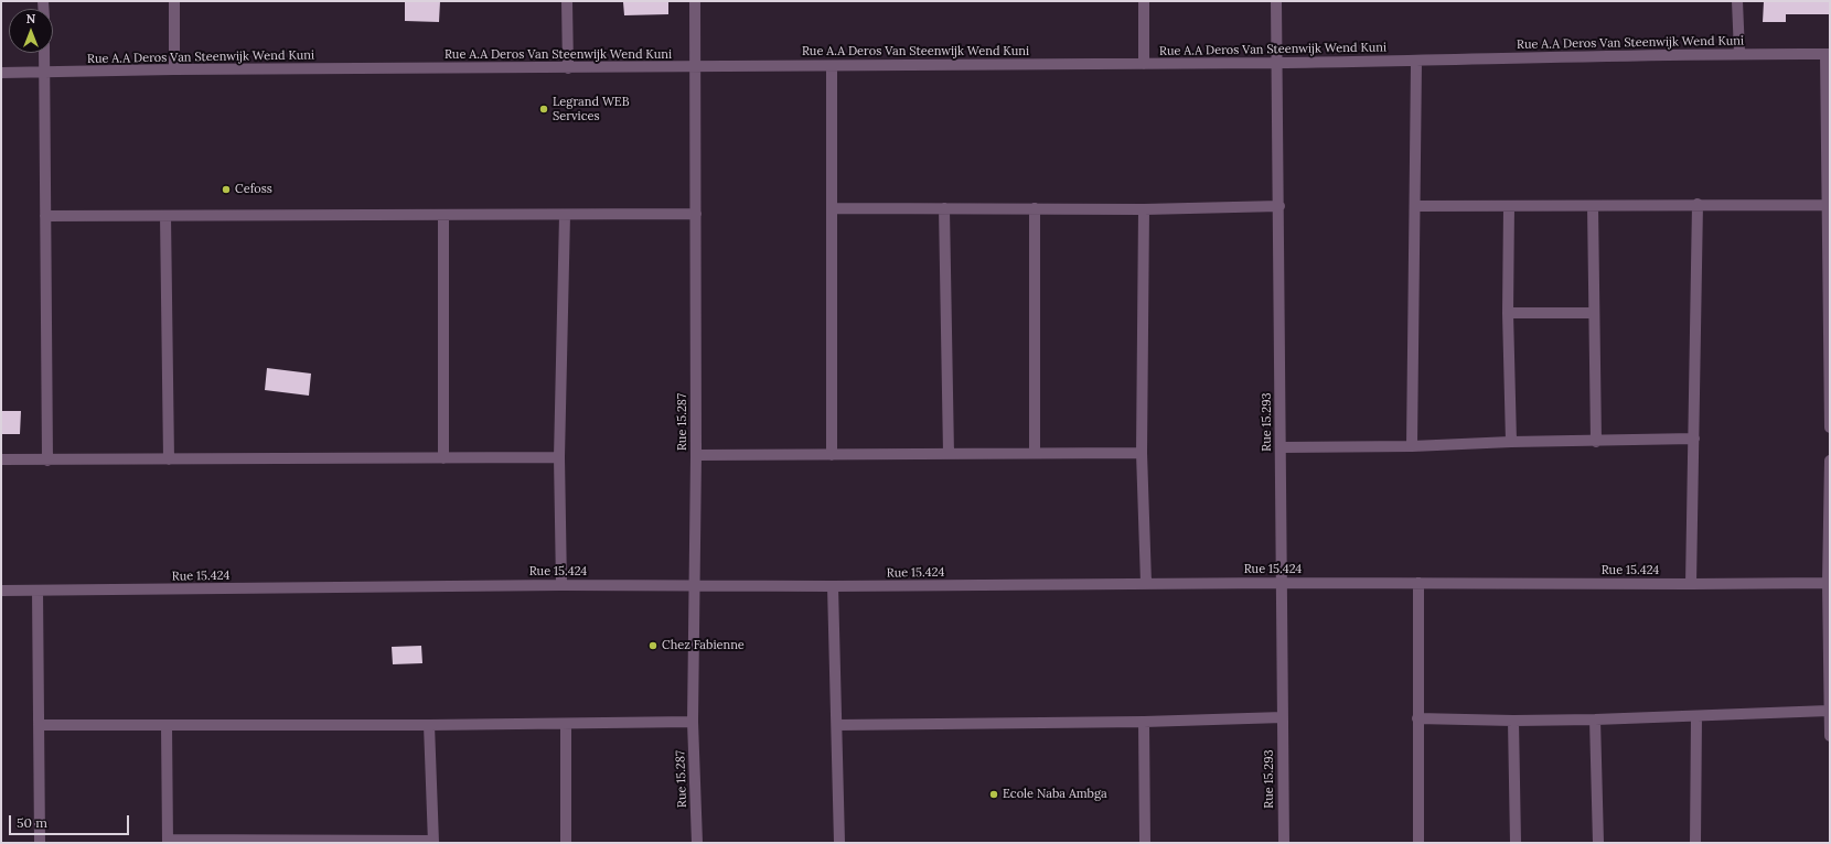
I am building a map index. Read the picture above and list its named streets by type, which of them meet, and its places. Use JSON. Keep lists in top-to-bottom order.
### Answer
{
  "streets": {
    "street": [
      "Rue A.A Deros Van Steenwijk Wend Kuni",
      "Rue 15.287",
      "Rue 15.293",
      "Rue 15.424"
    ]
  },
  "crossings": [
    ["Rue A.A Deros Van Steenwijk Wend Kuni", "Rue 15.287"],
    ["Rue A.A Deros Van Steenwijk Wend Kuni", "Rue 15.293"],
    ["Rue 15.287", "Rue 15.424"],
    ["Rue 15.293", "Rue 15.424"]
  ],
  "places": [
    "Legrand WEB Services",
    "Cefoss",
    "Chez Fabienne",
    "Ecole Naba Ambga"
  ],
  "scale_bar": "50 m",
  "north": "top"
}
